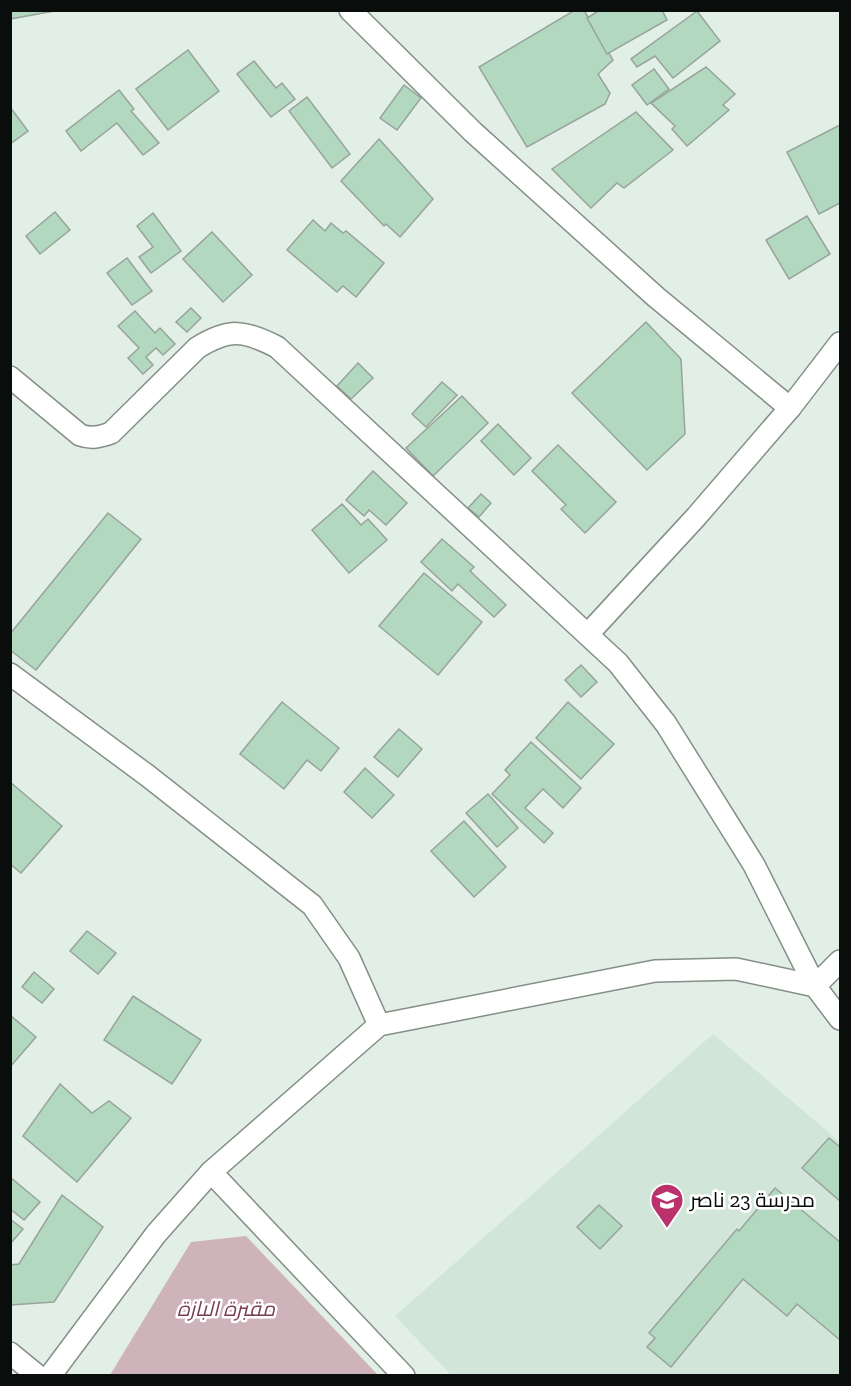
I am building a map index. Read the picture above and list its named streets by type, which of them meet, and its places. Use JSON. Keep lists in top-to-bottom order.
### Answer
{
  "parks": ["مقبرة البازة"],
  "places": {
    "school or university": ["مدرسة 23 ناصر"]
  }
}
